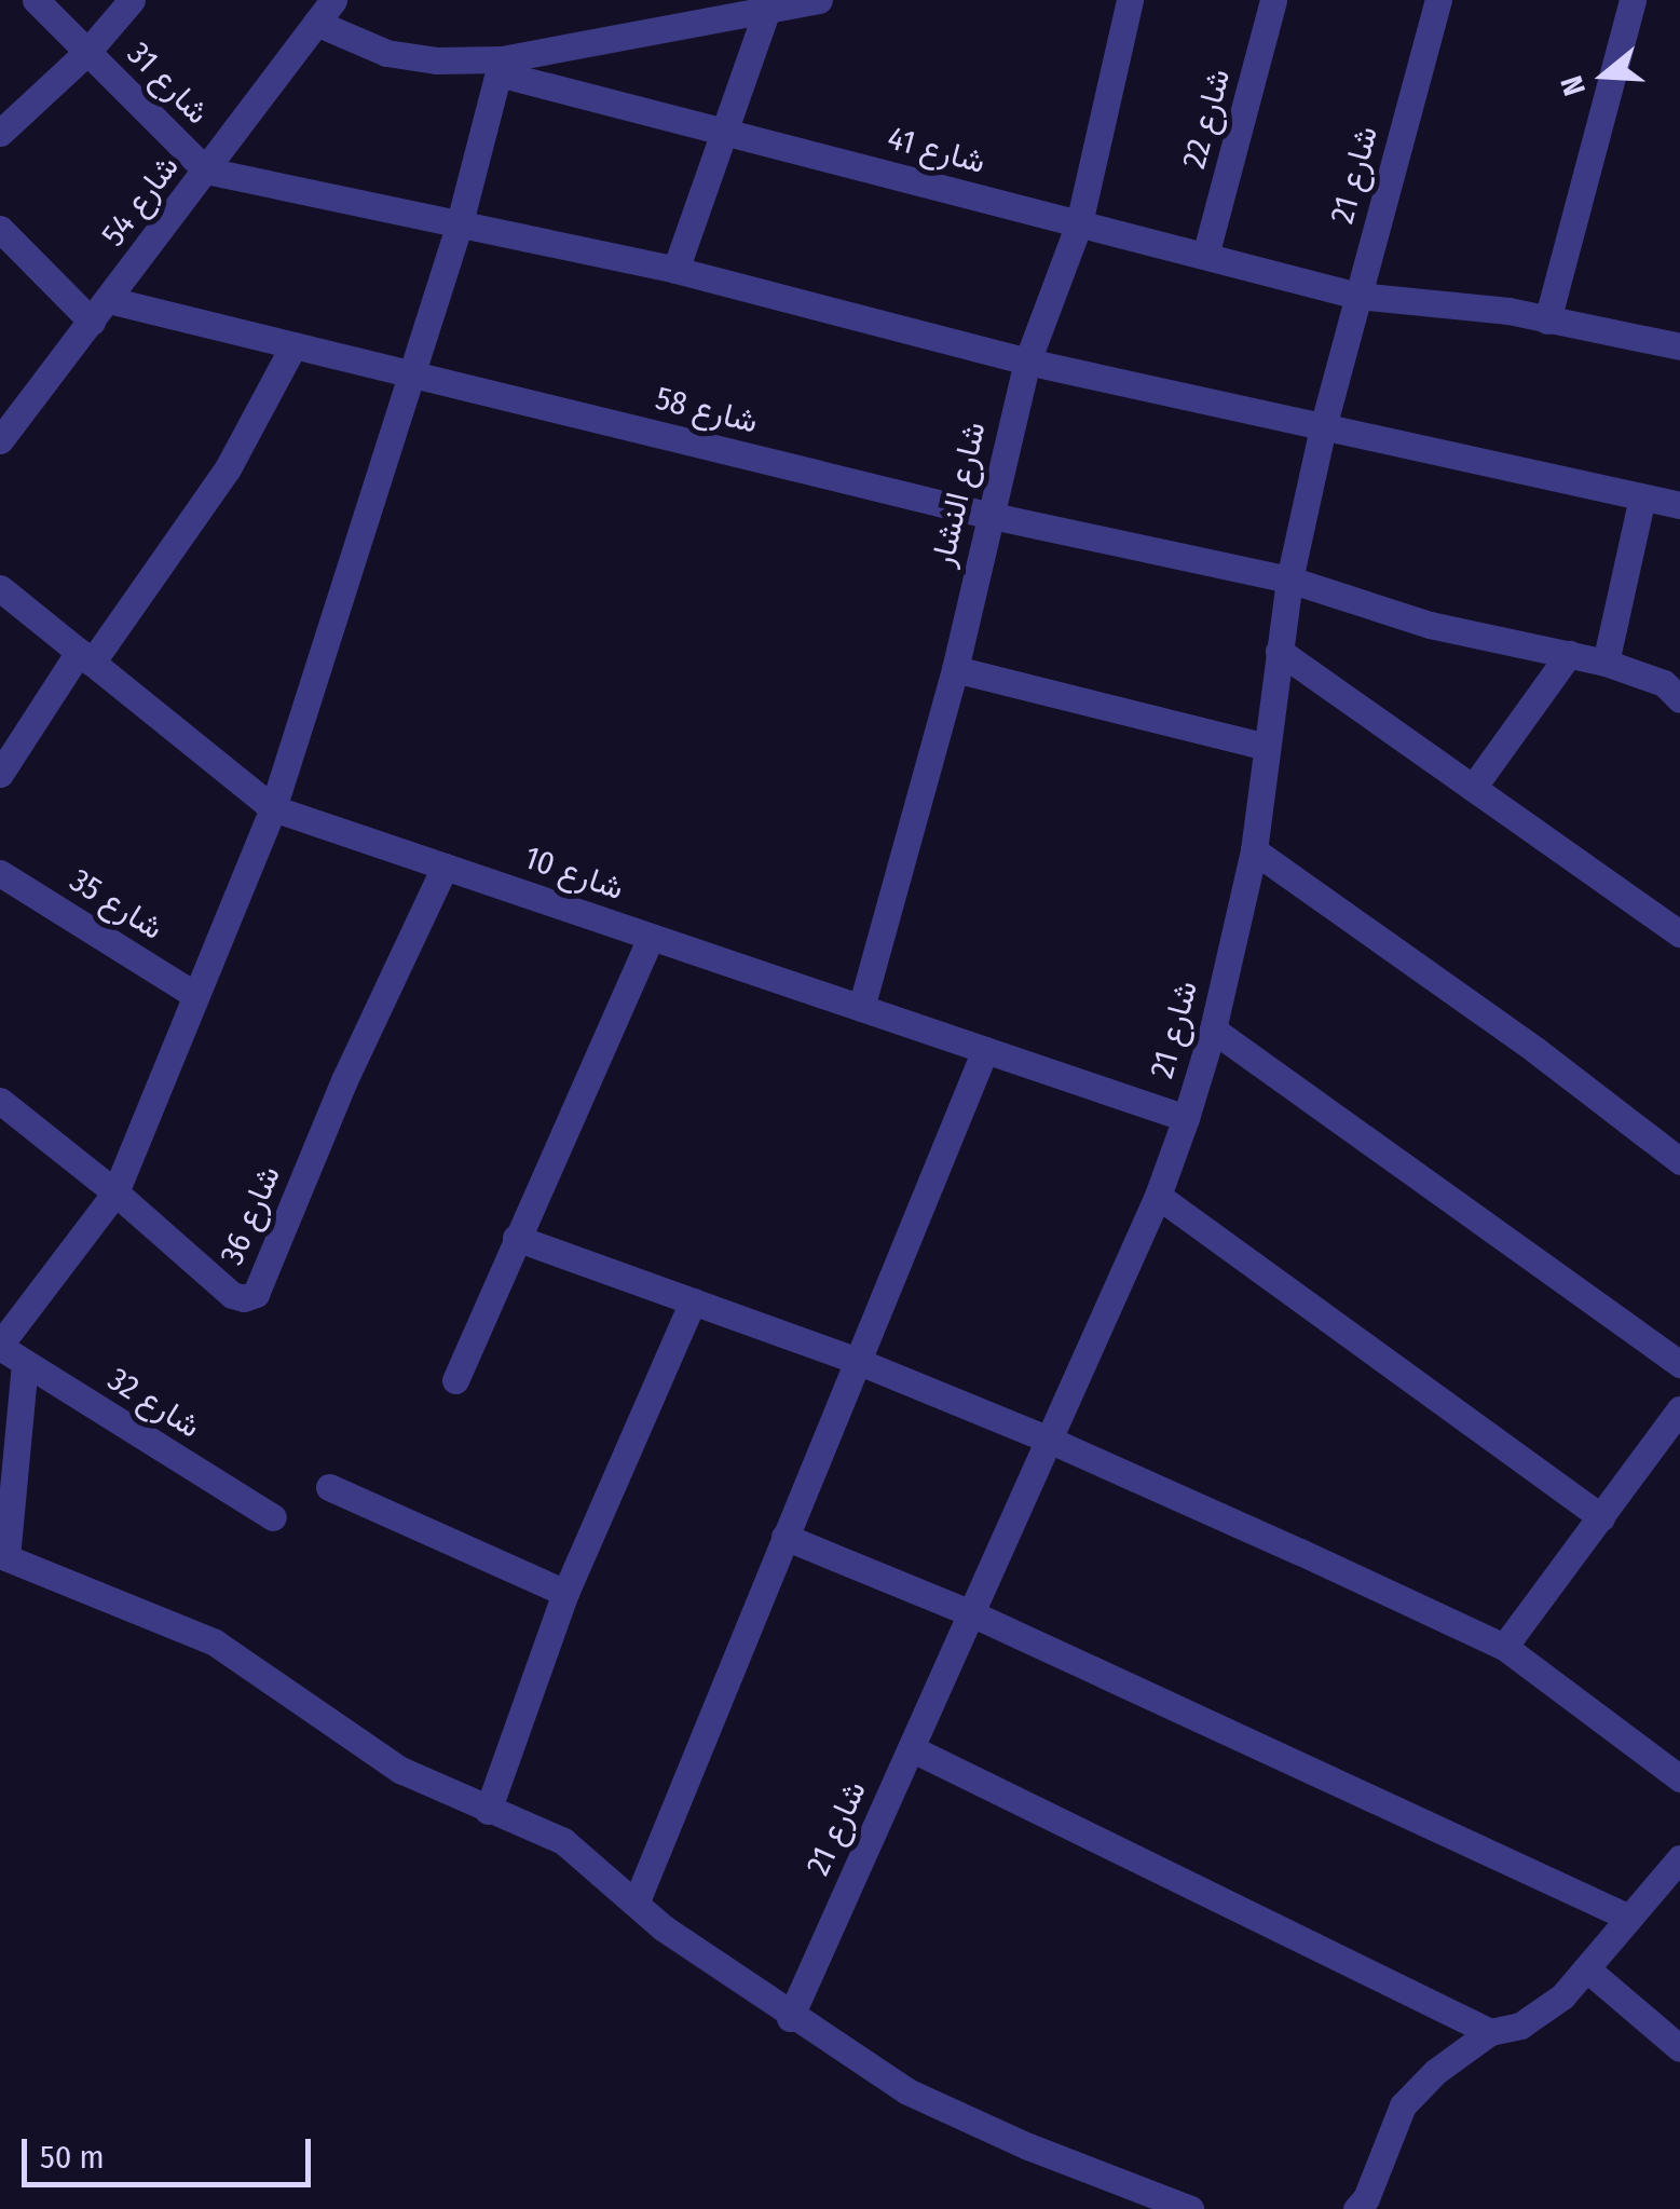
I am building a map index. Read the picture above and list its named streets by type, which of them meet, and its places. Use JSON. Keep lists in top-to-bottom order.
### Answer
{
  "streets": {
    "street": [
      "شارع 31",
      "شارع 22",
      "شارع 41",
      "شارع 21",
      "شارع 54",
      "شارع 58",
      "شارع النشار",
      "شارع 10",
      "شارع 35",
      "شارع 36",
      "شارع 32"
    ]
  },
  "crossings": [
    ["شارع 31", "شارع 54"],
    ["شارع 22", "شارع 41"],
    ["شارع 41", "شارع 21"],
    ["شارع 41", "شارع النشار"],
    ["شارع 21", "شارع 58"],
    ["شارع 21", "شارع 10"],
    ["شارع 54", "شارع 58"],
    ["شارع 58", "شارع النشار"],
    ["شارع النشار", "شارع 10"],
    ["شارع 10", "شارع 36"]
  ],
  "scale_bar": "50 m",
  "north": "left"
}
